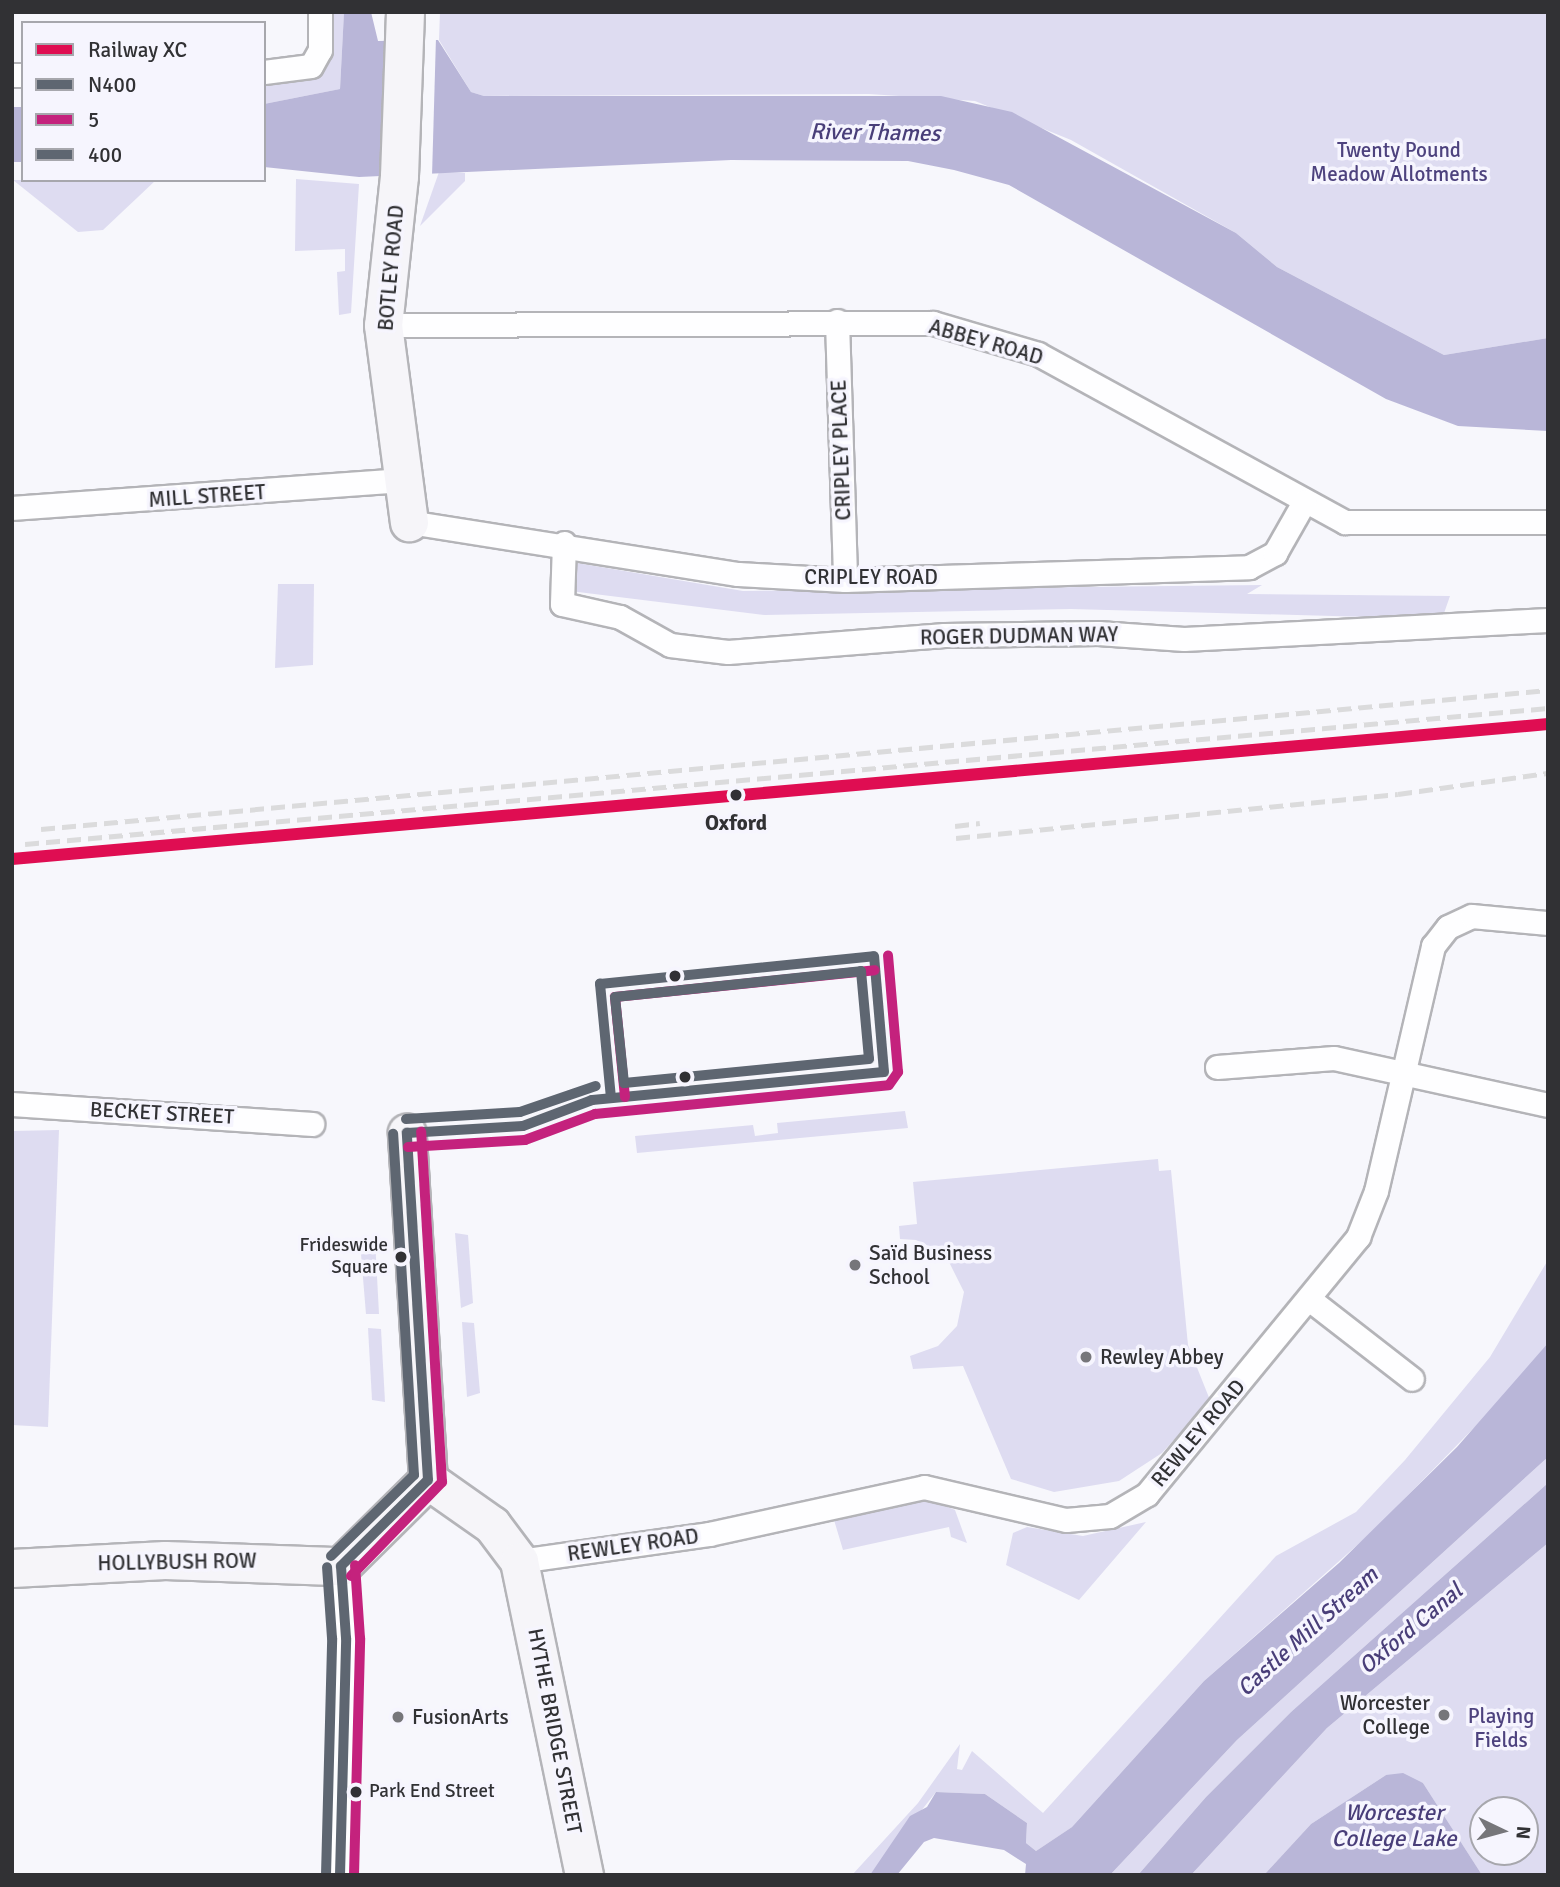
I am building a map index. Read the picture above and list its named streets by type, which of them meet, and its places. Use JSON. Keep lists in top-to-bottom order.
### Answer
{
  "streets": {
    "main road": ["BOTLEY ROAD", "HOLLYBUSH ROW", "HYTHE BRIDGE STREET"],
    "street": [
      "ABBEY ROAD",
      "CRIPLEY PLACE",
      "MILL STREET",
      "CRIPLEY ROAD",
      "ROGER DUDMAN WAY",
      "BECKET STREET",
      "REWLEY ROAD"
    ]
  },
  "crossings": [
    ["BOTLEY ROAD", "ABBEY ROAD"],
    ["BOTLEY ROAD", "MILL STREET"],
    ["BOTLEY ROAD", "CRIPLEY ROAD"],
    ["ABBEY ROAD", "CRIPLEY PLACE"],
    ["ABBEY ROAD", "CRIPLEY ROAD"],
    ["CRIPLEY PLACE", "CRIPLEY ROAD"],
    ["CRIPLEY ROAD", "ROGER DUDMAN WAY"],
    ["REWLEY ROAD", "HYTHE BRIDGE STREET"]
  ],
  "water": [
    "River Thames",
    "Oxford Canal",
    "Castle Mill Stream",
    "Worcester College Lake"
  ],
  "parks": ["Twenty Pound Meadow Allotments", "Playing Fields"],
  "places": [
    "Oxford",
    "Frideswide Square",
    "Saïd Business School",
    "Rewley Abbey",
    "Worcester College",
    "FusionArts",
    "Park End Street"
  ],
  "lines": [
    "rail line XC",
    "transit line 5",
    "transit line N400",
    "transit line 400"
  ],
  "legend": [
    "Railway XC",
    "N400",
    "5",
    "400"
  ],
  "north": "right"
}
